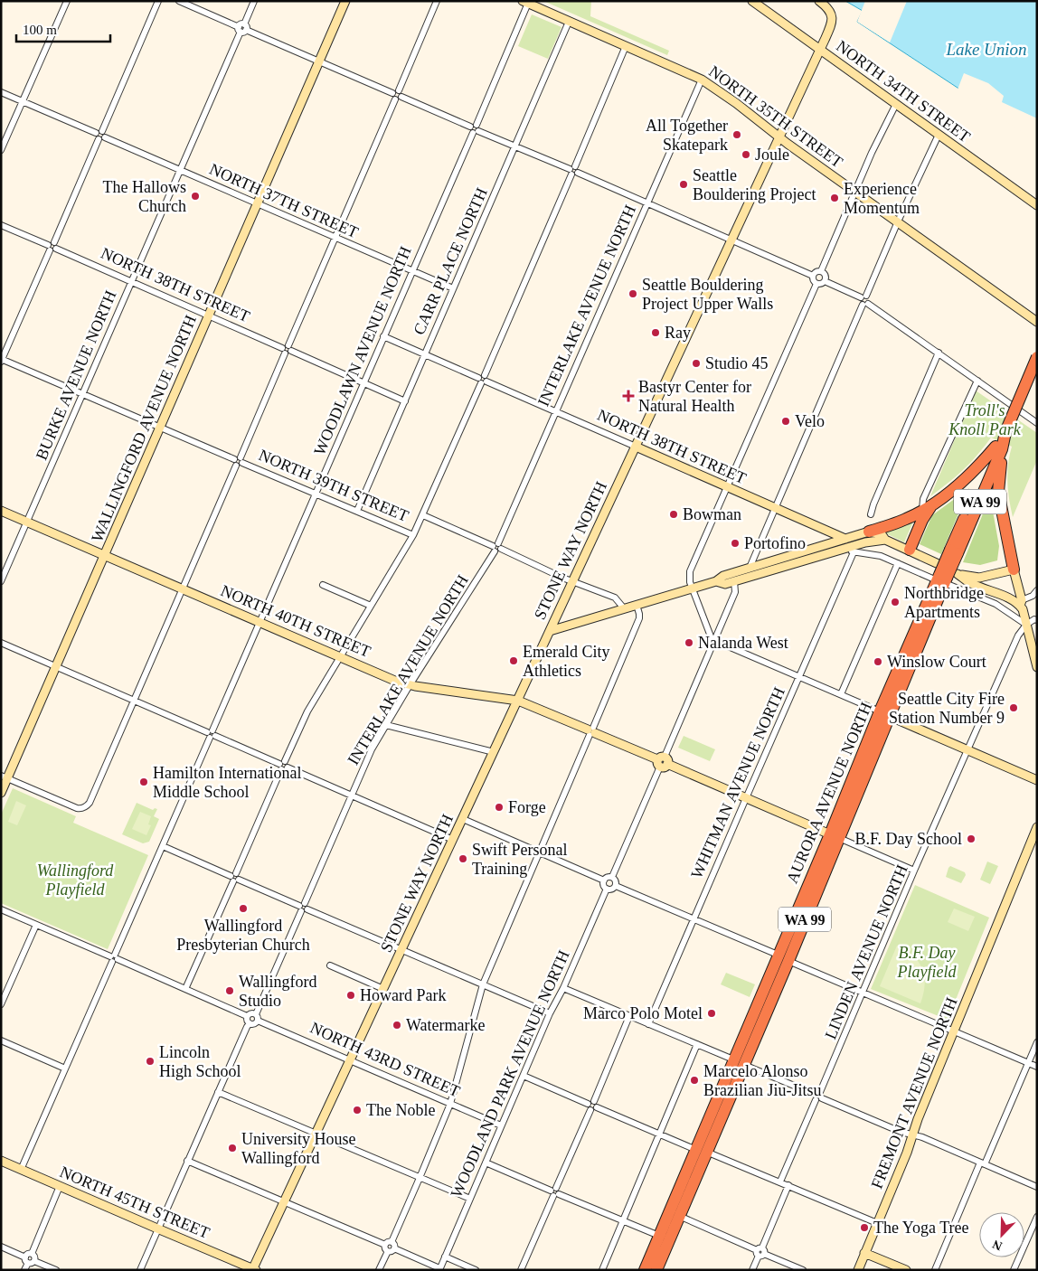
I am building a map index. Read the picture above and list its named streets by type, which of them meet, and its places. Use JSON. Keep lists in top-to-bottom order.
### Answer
{
  "streets": {
    "highway": ["WA 99", "AURORA AVENUE NORTH"],
    "street": [
      "NORTH 34TH STREET",
      "NORTH 35TH STREET",
      "NORTH 37TH STREET",
      "CARR PLACE NORTH",
      "NORTH 38TH STREET",
      "INTERLAKE AVENUE NORTH",
      "WOODLAWN AVENUE NORTH",
      "BURKE AVENUE NORTH",
      "WALLINGFORD AVENUE NORTH",
      "NORTH 39TH STREET",
      "STONE WAY NORTH",
      "NORTH 40TH STREET",
      "WHITMAN AVENUE NORTH",
      "LINDEN AVENUE NORTH",
      "NORTH 43RD STREET",
      "WOODLAND PARK AVENUE NORTH",
      "FREMONT AVENUE NORTH",
      "NORTH 45TH STREET"
    ]
  },
  "crossings": [
    ["NORTH 34TH STREET", "STONE WAY NORTH"],
    ["NORTH 35TH STREET", "CARR PLACE NORTH"],
    ["NORTH 35TH STREET", "INTERLAKE AVENUE NORTH"],
    ["NORTH 35TH STREET", "WOODLAWN AVENUE NORTH"],
    ["NORTH 35TH STREET", "STONE WAY NORTH"],
    ["NORTH 37TH STREET", "CARR PLACE NORTH"],
    ["NORTH 37TH STREET", "WOODLAWN AVENUE NORTH"],
    ["NORTH 37TH STREET", "BURKE AVENUE NORTH"],
    ["NORTH 37TH STREET", "WALLINGFORD AVENUE NORTH"],
    ["CARR PLACE NORTH", "NORTH 38TH STREET"],
    ["CARR PLACE NORTH", "NORTH 39TH STREET"],
    ["NORTH 38TH STREET", "INTERLAKE AVENUE NORTH"],
    ["NORTH 38TH STREET", "WOODLAWN AVENUE NORTH"],
    ["NORTH 38TH STREET", "BURKE AVENUE NORTH"],
    ["NORTH 38TH STREET", "WALLINGFORD AVENUE NORTH"],
    ["NORTH 38TH STREET", "STONE WAY NORTH"],
    ["INTERLAKE AVENUE NORTH", "NORTH 39TH STREET"],
    ["INTERLAKE AVENUE NORTH", "NORTH 40TH STREET"],
    ["INTERLAKE AVENUE NORTH", "NORTH 43RD STREET"],
    ["WOODLAWN AVENUE NORTH", "NORTH 39TH STREET"],
    ["WOODLAWN AVENUE NORTH", "NORTH 40TH STREET"],
    ["WOODLAWN AVENUE NORTH", "NORTH 45TH STREET"],
    ["BURKE AVENUE NORTH", "NORTH 39TH STREET"],
    ["BURKE AVENUE NORTH", "NORTH 40TH STREET"],
    ["WALLINGFORD AVENUE NORTH", "NORTH 39TH STREET"],
    ["WALLINGFORD AVENUE NORTH", "NORTH 40TH STREET"],
    ["NORTH 39TH STREET", "STONE WAY NORTH"],
    ["STONE WAY NORTH", "NORTH 40TH STREET"],
    ["STONE WAY NORTH", "NORTH 43RD STREET"],
    ["STONE WAY NORTH", "NORTH 45TH STREET"],
    ["NORTH 40TH STREET", "WHITMAN AVENUE NORTH"],
    ["NORTH 40TH STREET", "AURORA AVENUE NORTH"],
    ["NORTH 40TH STREET", "LINDEN AVENUE NORTH"],
    ["NORTH 43RD STREET", "WOODLAND PARK AVENUE NORTH"]
  ],
  "water": ["Lake Union"],
  "parks": ["Troll's Knoll Park", "Wallingford Playfield", "B.F. Day Playfield"],
  "places": {
    "other": [
      "All Together Skatepark",
      "Joule",
      "Seattle Bouldering Project",
      "The Hallows Church",
      "Experience Momentum",
      "Seattle Bouldering Project Upper Walls",
      "Ray",
      "Studio 45",
      "Velo",
      "Bowman",
      "Portofino",
      "Northbridge Apartments",
      "Nalanda West",
      "Emerald City Athletics",
      "Winslow Court",
      "Seattle City Fire Station Number 9",
      "Hamilton International Middle School",
      "Forge",
      "B.F. Day School",
      "Swift Personal Training",
      "Wallingford Presbyterian Church",
      "Wallingford Studio",
      "Howard Park",
      "Marco Polo Motel",
      "Watermarke",
      "Lincoln High School",
      "Marcelo Alonso Brazilian Jiu-Jitsu",
      "The Noble",
      "University House Wallingford",
      "The Yoga Tree"
    ],
    "health": ["Bastyr Center for Natural Health"]
  },
  "scale_bar": "100 m",
  "north": "bottom left"
}
